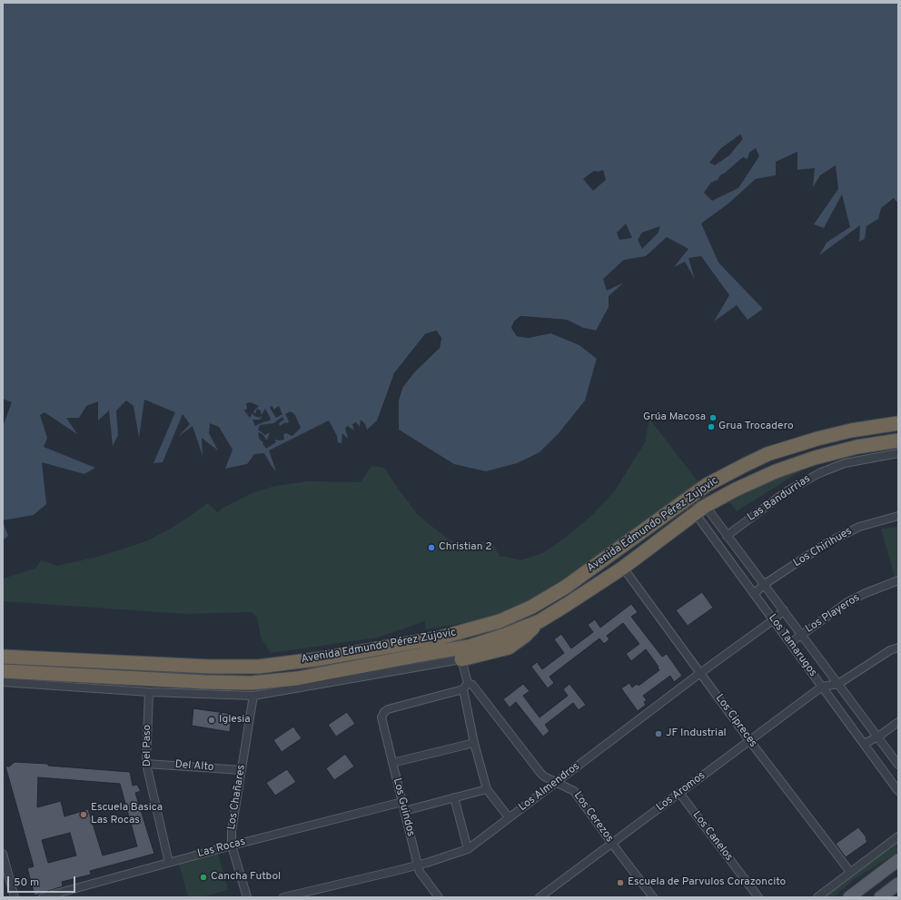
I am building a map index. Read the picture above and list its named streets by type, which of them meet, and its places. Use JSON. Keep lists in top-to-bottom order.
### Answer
{
  "streets": {
    "highway": ["Avenida Edmundo Pérez Zujovic"],
    "street": [
      "Las Bandurrias",
      "Los Chirihues",
      "Los Playeros",
      "Los Tamarugos",
      "Los Cipreces",
      "Del Paso",
      "Del Alto",
      "Los Almendros",
      "Los Aromos",
      "Los Chañares",
      "Los Guindos",
      "Los Cerezos",
      "Los Canelos",
      "Las Rocas"
    ]
  },
  "crossings": [
    ["Las Bandurrias", "Los Tamarugos"],
    ["Avenida Edmundo Pérez Zujovic", "Los Tamarugos"],
    ["Avenida Edmundo Pérez Zujovic", "Los Cipreces"],
    ["Los Chirihues", "Los Tamarugos"],
    ["Los Playeros", "Los Tamarugos"],
    ["Los Tamarugos", "Los Almendros"],
    ["Los Tamarugos", "Los Aromos"],
    ["Los Cipreces", "Los Almendros"],
    ["Los Cipreces", "Los Aromos"],
    ["Del Paso", "Del Alto"],
    ["Del Paso", "Las Rocas"],
    ["Del Alto", "Los Chañares"],
    ["Los Almendros", "Los Guindos"],
    ["Los Almendros", "Los Cerezos"],
    ["Los Aromos", "Los Cerezos"],
    ["Los Aromos", "Los Canelos"],
    ["Los Chañares", "Las Rocas"],
    ["Los Guindos", "Los Cerezos"],
    ["Los Guindos", "Las Rocas"]
  ],
  "places": [
    "Grúa Macosa",
    "Grua Trocadero",
    "Christian 2",
    "Iglesia",
    "JF Industrial",
    "Escuela Basica Las Rocas",
    "Cancha Futbol",
    "Escuela de Parvulos Corazoncito"
  ],
  "scale_bar": "50 m"
}
